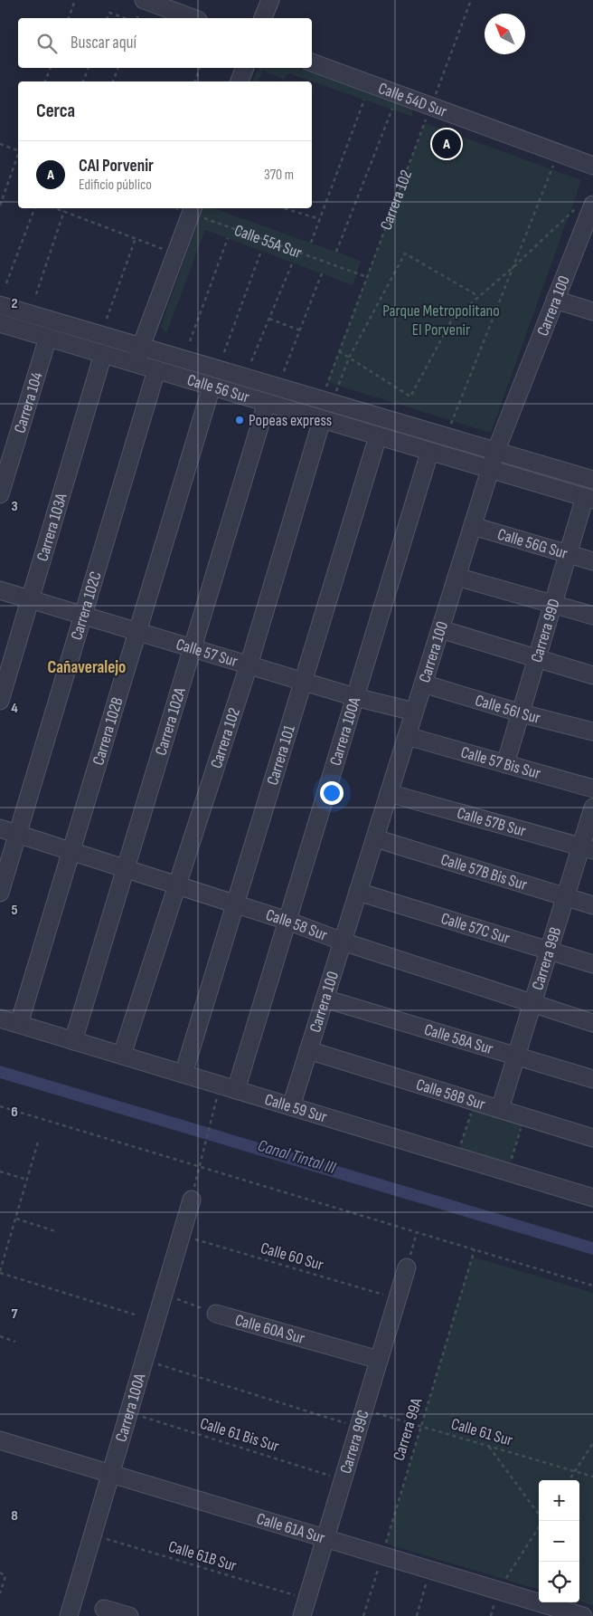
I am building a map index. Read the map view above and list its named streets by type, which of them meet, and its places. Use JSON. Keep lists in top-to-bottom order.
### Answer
{
  "streets": {
    "street": [
      "Calle 54D Sur",
      "Carrera 102",
      "Carrera 100",
      "Calle 56 Sur",
      "Carrera 104",
      "Carrera 103A",
      "Calle 56G Sur",
      "Carrera 102C",
      "Carrera 99D",
      "Calle 57 Sur",
      "Calle 56I Sur",
      "Carrera 102A",
      "Carrera 102B",
      "Carrera 100A",
      "Carrera 101",
      "Calle 57 Bis Sur",
      "Calle 57B Sur",
      "Calle 57B Bis Sur",
      "Calle 58 Sur",
      "Calle 57C Sur",
      "Carrera 99B",
      "Calle 58A Sur",
      "Calle 58B Sur",
      "Calle 59 Sur",
      "Calle 60A Sur",
      "Carrera 99C",
      "Calle 61A Sur"
    ],
    "path": [
      "Calle 55A Sur",
      "Calle 60 Sur",
      "Carrera 99A",
      "Calle 61 Sur",
      "Calle 61 Bis Sur",
      "Calle 61B Sur"
    ]
  },
  "crossings": [
    ["Calle 54D Sur", "Carrera 102"],
    ["Carrera 102", "Calle 55A Sur"],
    ["Carrera 102", "Calle 56 Sur"],
    ["Carrera 102", "Calle 57 Sur"],
    ["Carrera 102", "Calle 58 Sur"],
    ["Carrera 102", "Calle 59 Sur"],
    ["Carrera 100", "Calle 56 Sur"],
    ["Carrera 100", "Calle 56G Sur"],
    ["Carrera 100", "Calle 57 Sur"],
    ["Carrera 100", "Calle 56I Sur"],
    ["Carrera 100", "Calle 57 Bis Sur"],
    ["Carrera 100", "Calle 57B Sur"],
    ["Carrera 100", "Calle 57B Bis Sur"],
    ["Carrera 100", "Calle 58 Sur"],
    ["Carrera 100", "Calle 57C Sur"],
    ["Carrera 100", "Calle 58A Sur"],
    ["Carrera 100", "Calle 58B Sur"],
    ["Carrera 100", "Calle 59 Sur"],
    ["Calle 56 Sur", "Carrera 104"],
    ["Calle 56 Sur", "Carrera 103A"],
    ["Calle 56 Sur", "Carrera 102C"],
    ["Calle 56 Sur", "Carrera 99D"],
    ["Calle 56 Sur", "Carrera 102A"],
    ["Calle 56 Sur", "Carrera 102B"],
    ["Calle 56 Sur", "Carrera 100A"],
    ["Calle 56 Sur", "Carrera 101"],
    ["Carrera 103A", "Calle 57 Sur"],
    ["Calle 56G Sur", "Carrera 99D"],
    ["Carrera 102C", "Calle 57 Sur"],
    ["Carrera 102C", "Calle 58 Sur"],
    ["Carrera 99D", "Calle 56I Sur"],
    ["Carrera 99D", "Calle 57 Bis Sur"],
    ["Calle 57 Sur", "Carrera 102A"],
    ["Calle 57 Sur", "Carrera 102B"],
    ["Calle 57 Sur", "Carrera 100A"],
    ["Calle 57 Sur", "Carrera 101"],
    ["Carrera 102A", "Calle 58 Sur"],
    ["Carrera 102A", "Calle 59 Sur"],
    ["Carrera 102B", "Calle 58 Sur"],
    ["Carrera 102B", "Calle 59 Sur"],
    ["Carrera 100A", "Calle 58 Sur"],
    ["Carrera 100A", "Calle 59 Sur"],
    ["Carrera 100A", "Calle 60 Sur"],
    ["Carrera 100A", "Calle 60A Sur"],
    ["Carrera 100A", "Calle 61 Bis Sur"],
    ["Carrera 100A", "Calle 61A Sur"],
    ["Carrera 100A", "Calle 61B Sur"],
    ["Carrera 101", "Calle 58 Sur"],
    ["Carrera 101", "Calle 59 Sur"],
    ["Calle 57B Sur", "Carrera 99B"],
    ["Calle 57B Bis Sur", "Carrera 99B"],
    ["Calle 58 Sur", "Carrera 99B"],
    ["Calle 57C Sur", "Carrera 99B"],
    ["Carrera 99B", "Calle 58A Sur"],
    ["Carrera 99B", "Calle 58B Sur"],
    ["Calle 60 Sur", "Carrera 99C"],
    ["Calle 60A Sur", "Carrera 99C"],
    ["Carrera 99A", "Calle 61 Sur"],
    ["Carrera 99A", "Calle 61A Sur"],
    ["Calle 61 Sur", "Carrera 99C"],
    ["Calle 61 Bis Sur", "Carrera 99C"],
    ["Carrera 99C", "Calle 61A Sur"],
    ["Carrera 99C", "Calle 61B Sur"]
  ],
  "districts": ["Cañaveralejo"],
  "water": ["Canal Tintal III"],
  "parks": ["Parque Metropolitano El Porvenir"],
  "places": ["Popeas express"],
  "north": "top left",
  "page": {
    "search": "Buscar aquí",
    "heading": "Cerca",
    "pins": "A",
    "list": [
      {
        "mark": "A",
        "name": "CAI Porvenir",
        "note": "Edificio público",
        "value": "370 m"
      }
    ],
    "map_buttons": ["+", "−"]
  },
  "grid": {
    "rows": [
      "2",
      "3",
      "4",
      "5",
      "6",
      "7",
      "8"
    ]
  }
}
